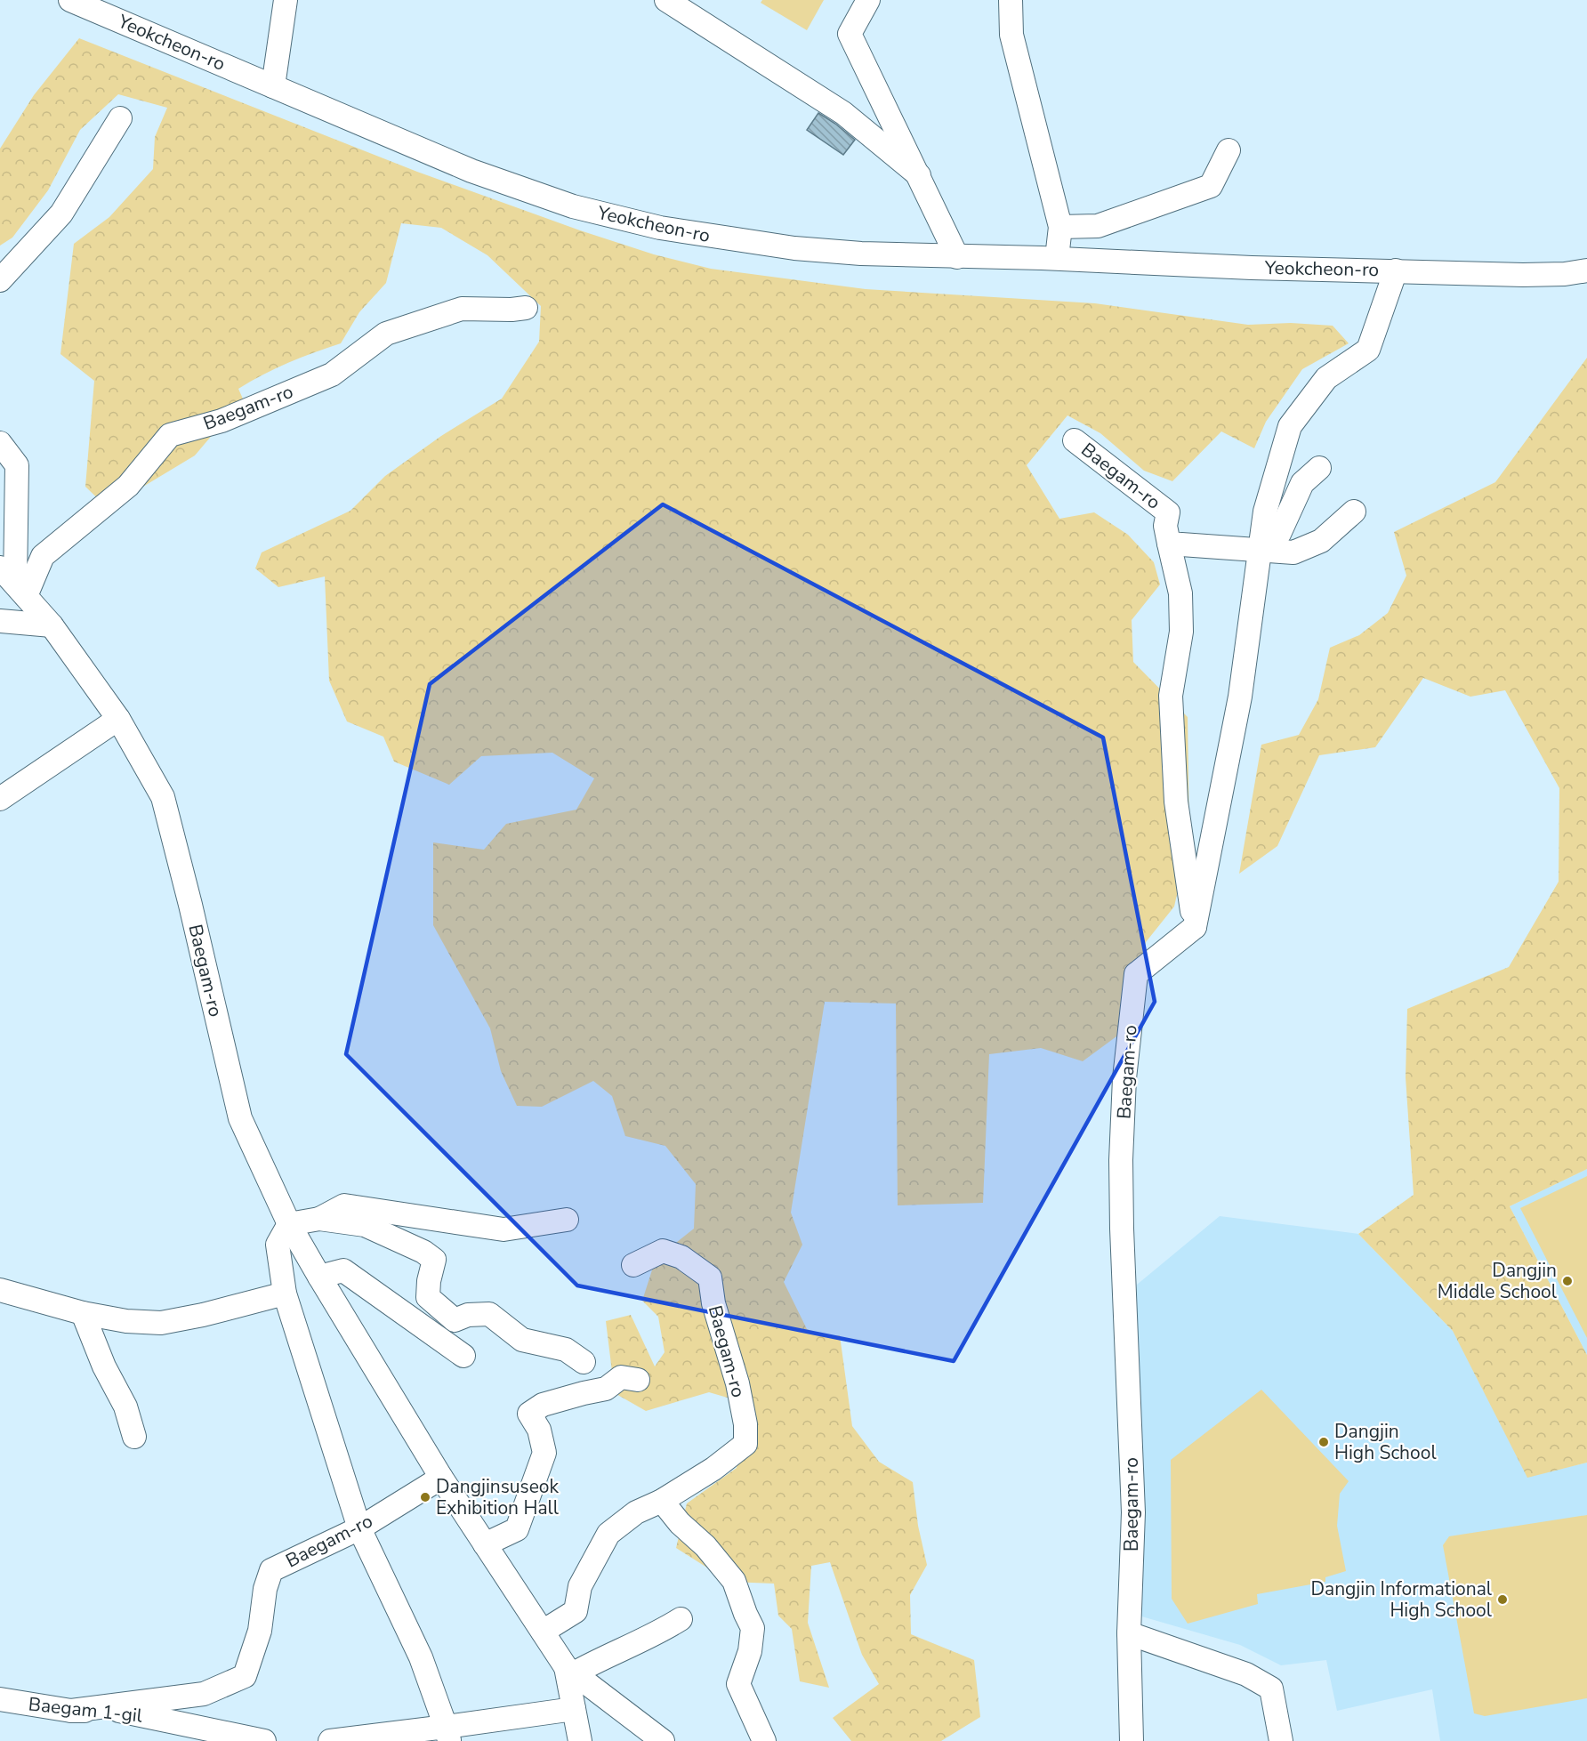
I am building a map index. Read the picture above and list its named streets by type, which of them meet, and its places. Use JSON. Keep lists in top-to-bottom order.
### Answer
{
  "streets": {
    "street": ["Yeokcheon-ro", "Baegam-ro", "Baegam 1-gil"]
  },
  "crossings": [
    ["Baegam-ro", "Baegam 1-gil"]
  ],
  "places": [
    "Dangjin Middle School",
    "Dangjin High School",
    "Dangjinsuseok Exhibition Hall",
    "Dangjin Informational High School"
  ]
}
